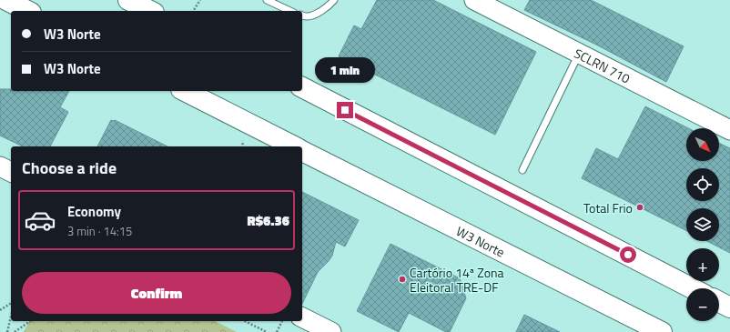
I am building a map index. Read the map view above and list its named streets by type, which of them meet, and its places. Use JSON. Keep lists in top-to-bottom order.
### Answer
{
  "streets": {
    "main road": ["W3 Norte"],
    "street": ["SCLRN 710"]
  },
  "places": ["Total Frio", "Cartório 14ª Zona Eleitoral TRE-DF"],
  "north": "bottom right",
  "page": {
    "banner": ["W3 Norte", "W3 Norte"],
    "bubble": "1 min",
    "map_buttons": ["+", "−"],
    "heading": "Choose a ride",
    "list": [
      {
        "name": "Economy",
        "note": "3 min · 14:15",
        "value": "R$6.36"
      }
    ],
    "buttons": "Confirm"
  }
}
